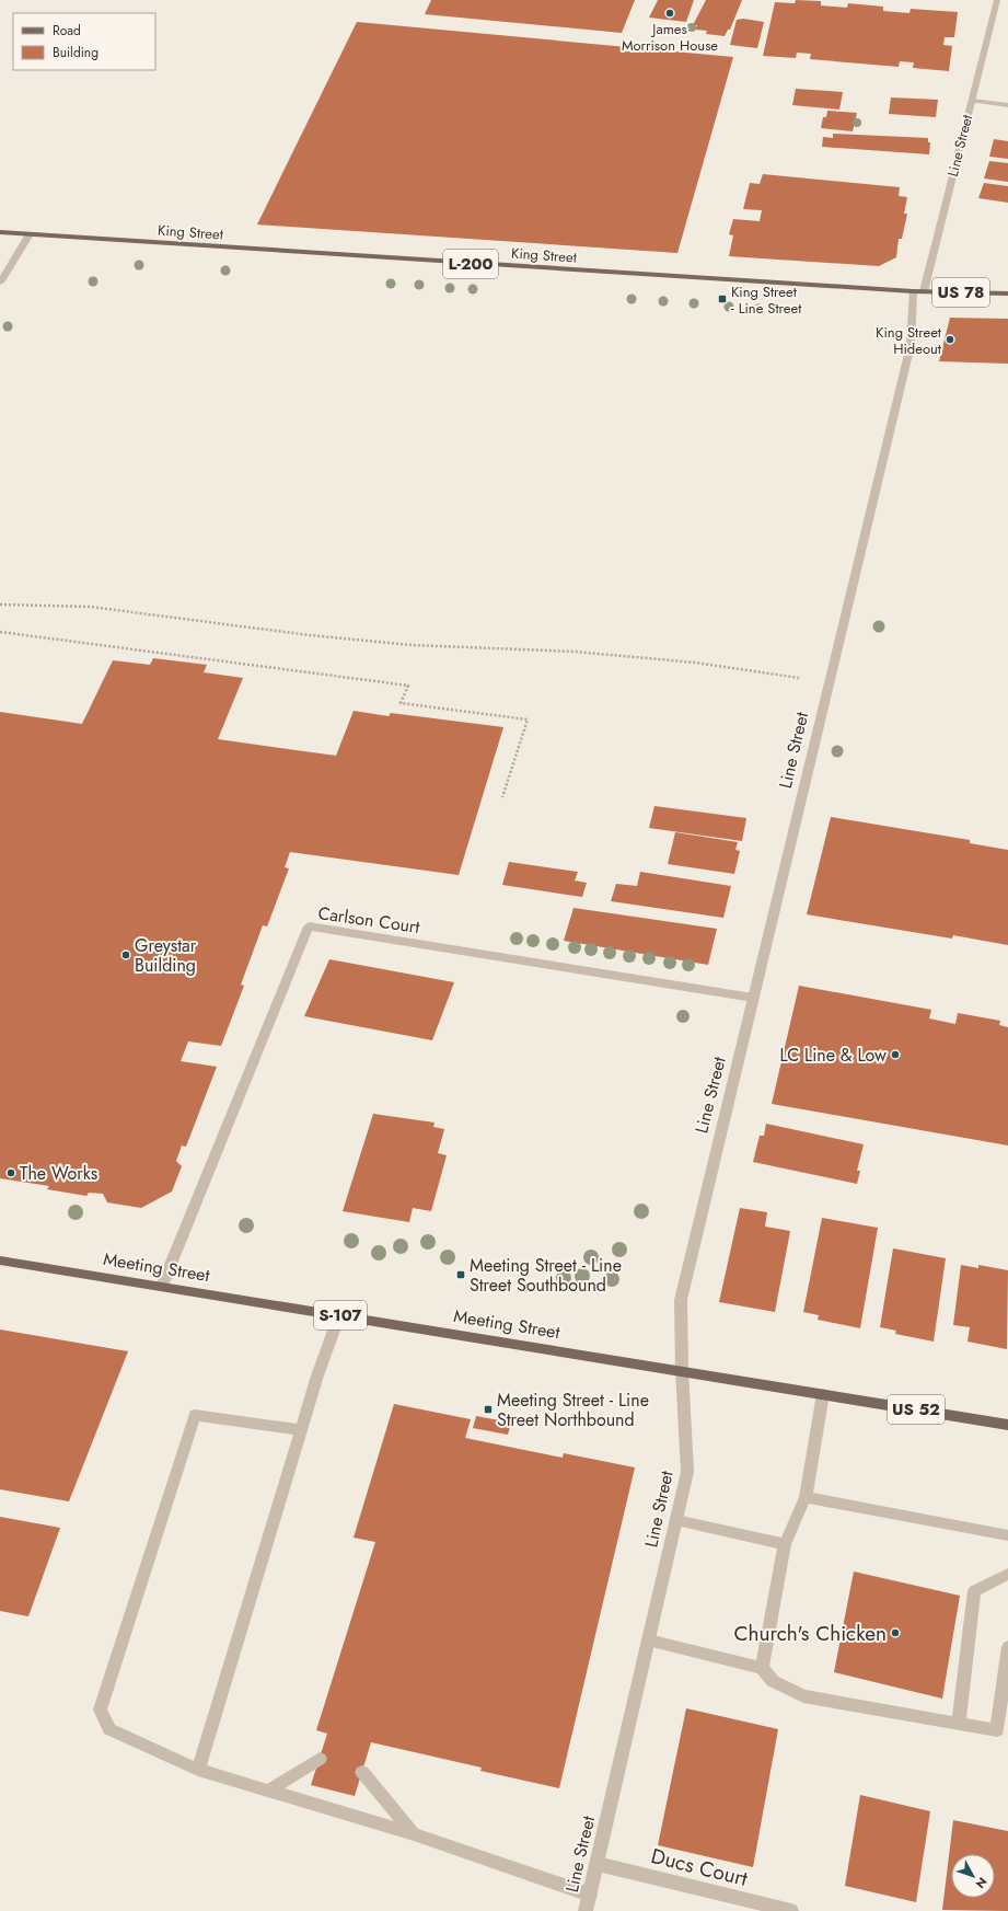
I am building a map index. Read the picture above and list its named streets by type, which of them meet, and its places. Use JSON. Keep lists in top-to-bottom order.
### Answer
{
  "streets": {
    "main road": [
      "King Street",
      "L-200",
      "US 78",
      "Meeting Street",
      "S-107",
      "US 52"
    ],
    "street": ["Line Street", "Carlson Court", "Ducs Court"]
  },
  "crossings": [
    ["Line Street", "King Street"],
    ["Line Street", "Carlson Court"],
    ["Line Street", "Meeting Street"],
    ["Line Street", "Ducs Court"],
    ["Carlson Court", "Meeting Street"]
  ],
  "places": {
    "other": [
      "James Morrison House",
      "King Street Hideout",
      "Greystar Building",
      "LC Line & Low",
      "The Works",
      "Church's Chicken"
    ],
    "transit": ["King Street - Line Street", "Meeting Street - Line Street Southbound", "Meeting Street - Line Street Northbound"]
  },
  "legend": ["Road", "Building"],
  "north": "bottom right"
}
